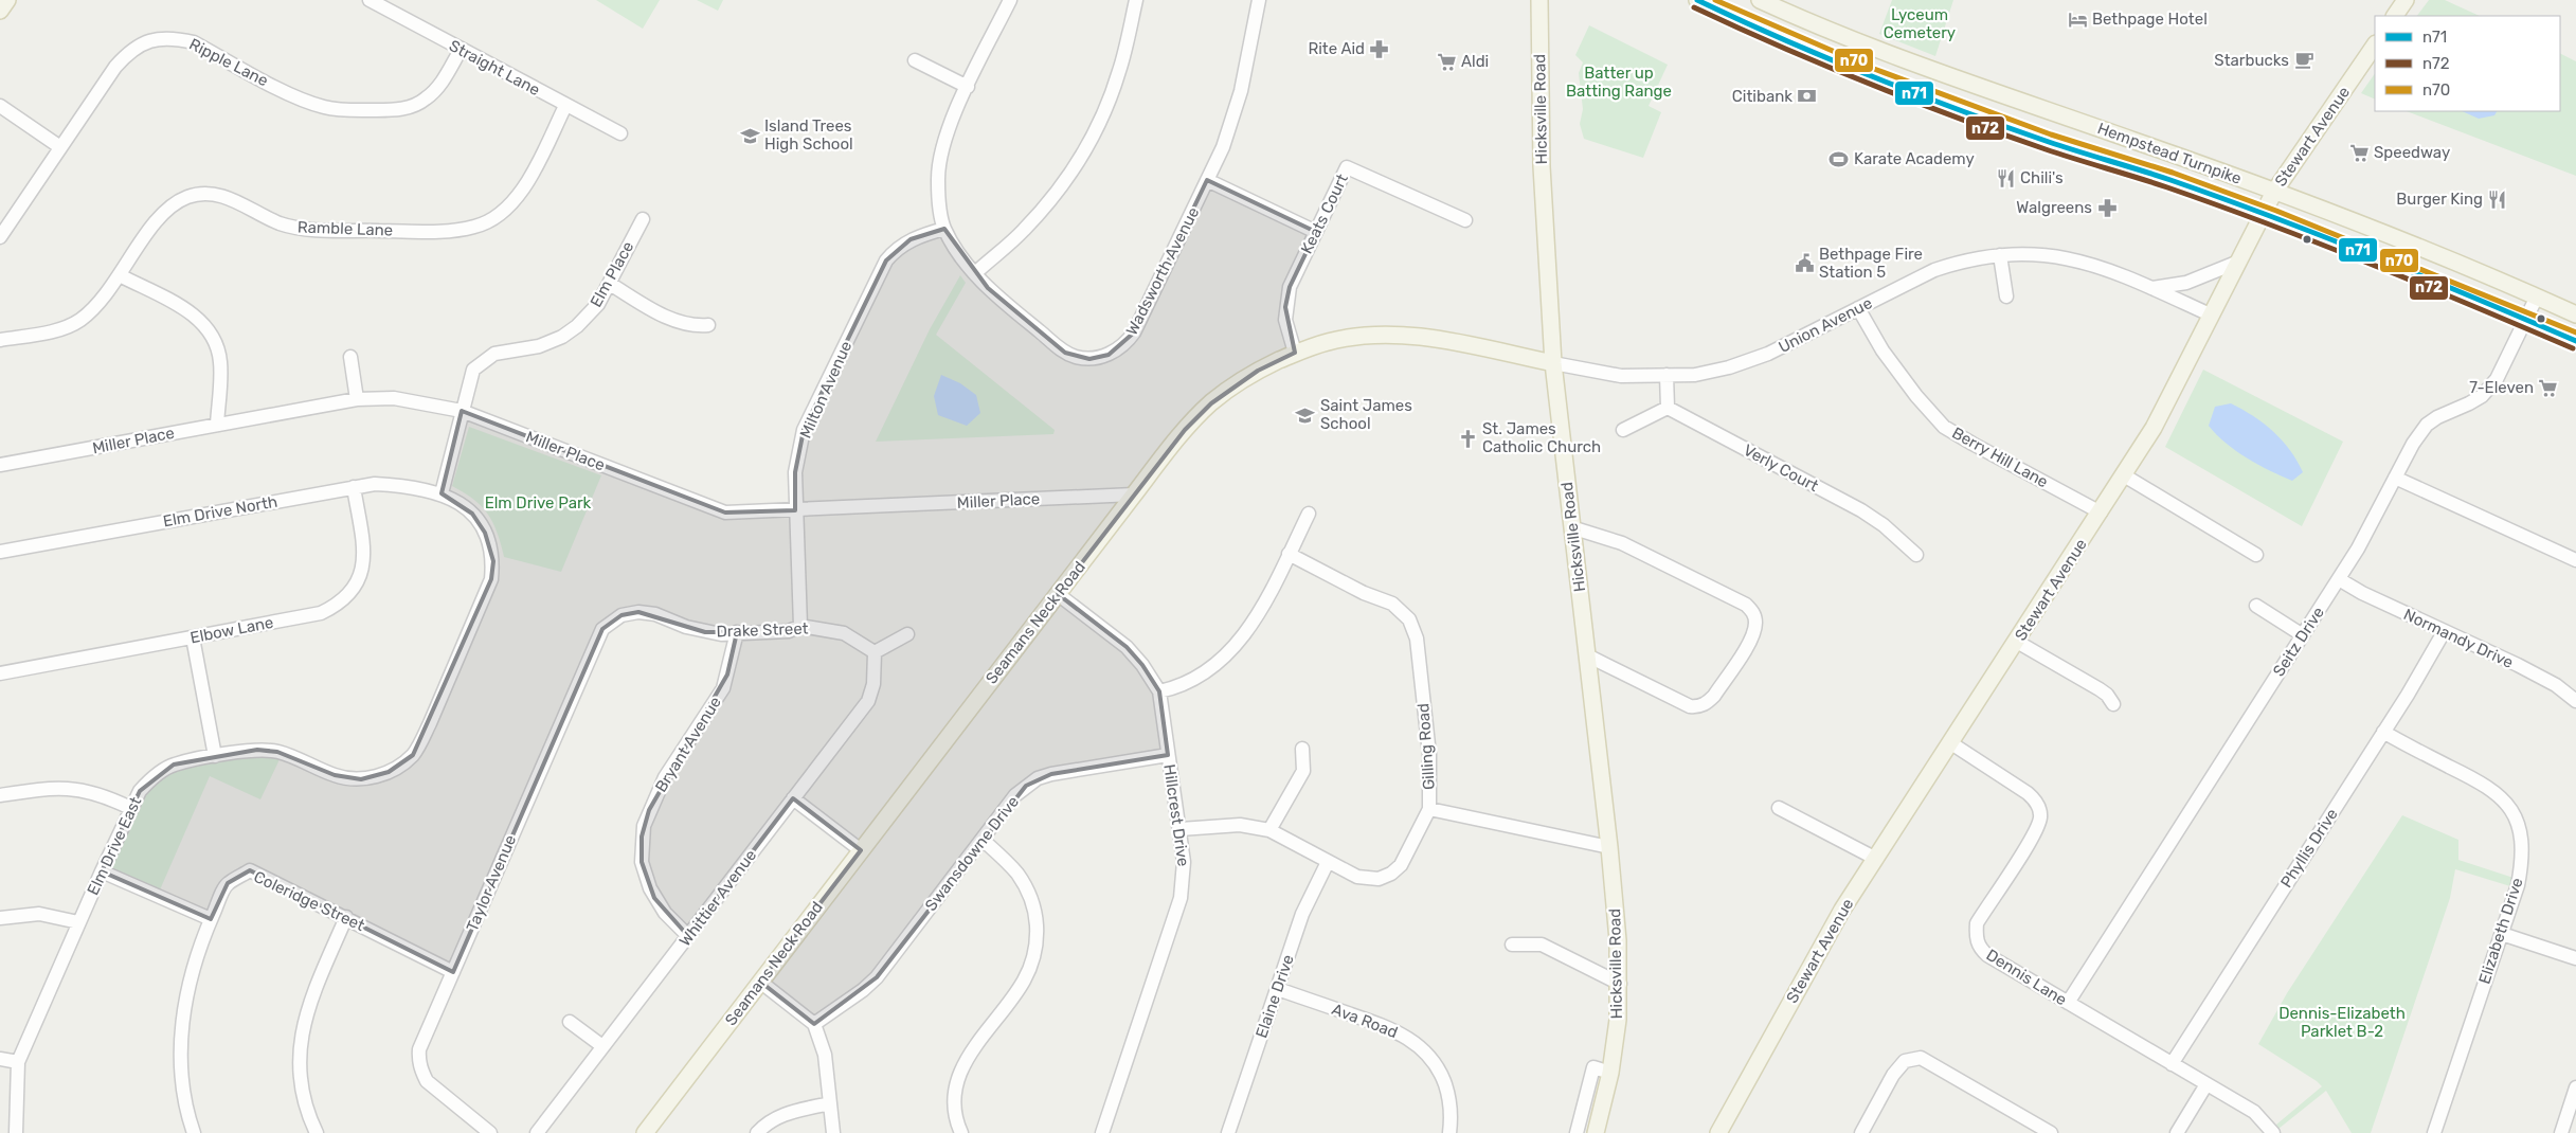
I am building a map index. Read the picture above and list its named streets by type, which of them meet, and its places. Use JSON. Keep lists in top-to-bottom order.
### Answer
{
  "streets": {
    "main road": [
      "Hicksville Road",
      "Stewart Avenue",
      "Hempstead Turnpike",
      "Seamans Neck Road"
    ],
    "street": [
      "Ripple Lane",
      "Straight Lane",
      "Keats Court",
      "Ramble Lane",
      "Wadsworth Avenue",
      "Elm Place",
      "Union Avenue",
      "Milton Avenue",
      "Miller Place",
      "Berry Hill Lane",
      "Verly Court",
      "Elm Drive North",
      "Elbow Lane",
      "Drake Street",
      "Normandy Drive",
      "Seitz Drive",
      "Bryant Avenue",
      "Gilling Road",
      "Hillcrest Drive",
      "Elm Drive East",
      "Phyllis Drive",
      "Swansdowne Drive",
      "Taylor Avenue",
      "Whittier Avenue",
      "Coleridge Street",
      "Elizabeth Drive",
      "Dennis Lane",
      "Elaine Drive",
      "Ava Road"
    ]
  },
  "crossings": [
    ["Ripple Lane", "Straight Lane"],
    ["Straight Lane", "Ramble Lane"],
    ["Hicksville Road", "Union Avenue"],
    ["Hicksville Road", "Seamans Neck Road"],
    ["Stewart Avenue", "Hempstead Turnpike"],
    ["Stewart Avenue", "Union Avenue"],
    ["Stewart Avenue", "Berry Hill Lane"],
    ["Stewart Avenue", "Dennis Lane"],
    ["Hempstead Turnpike", "Seitz Drive"],
    ["Keats Court", "Seamans Neck Road"],
    ["Wadsworth Avenue", "Milton Avenue"],
    ["Elm Place", "Miller Place"],
    ["Elm Place", "Elm Drive North"],
    ["Elm Place", "Elm Drive East"],
    ["Union Avenue", "Berry Hill Lane"],
    ["Union Avenue", "Seamans Neck Road"],
    ["Milton Avenue", "Miller Place"],
    ["Milton Avenue", "Drake Street"],
    ["Miller Place", "Seamans Neck Road"],
    ["Elm Drive North", "Elbow Lane"],
    ["Elm Drive North", "Elm Drive East"],
    ["Seamans Neck Road", "Hillcrest Drive"],
    ["Drake Street", "Bryant Avenue"],
    ["Drake Street", "Taylor Avenue"],
    ["Drake Street", "Whittier Avenue"],
    ["Normandy Drive", "Seitz Drive"],
    ["Normandy Drive", "Phyllis Drive"],
    ["Seitz Drive", "Dennis Lane"],
    ["Bryant Avenue", "Whittier Avenue"],
    ["Gilling Road", "Hillcrest Drive"],
    ["Gilling Road", "Elaine Drive"],
    ["Hillcrest Drive", "Swansdowne Drive"],
    ["Phyllis Drive", "Elizabeth Drive"],
    ["Phyllis Drive", "Dennis Lane"],
    ["Taylor Avenue", "Coleridge Street"],
    ["Elaine Drive", "Ava Road"]
  ],
  "parks": [
    "Lyceum Cemetery",
    "Batter up Batting Range",
    "Elm Drive Park",
    "Dennis-Elizabeth Parklet B-2"
  ],
  "places": {
    "hotel": ["Bethpage Hotel"],
    "pharmacy": ["Rite Aid", "Walgreens"],
    "cafe": ["Starbucks"],
    "supermarket": ["Aldi", "Speedway", "7-Eleven"],
    "bank": ["Citibank"],
    "school or university": ["Island Trees High School", "Saint James School"],
    "sports": ["Karate Academy"],
    "restaurant": ["Chili's", "Burger King"],
    "public building": ["Bethpage Fire Station 5"],
    "church": ["St. James Catholic Church"]
  },
  "lines": ["transit line n71", "transit line n70", "transit line n72"],
  "legend": ["n71", "n72", "n70"]
}
